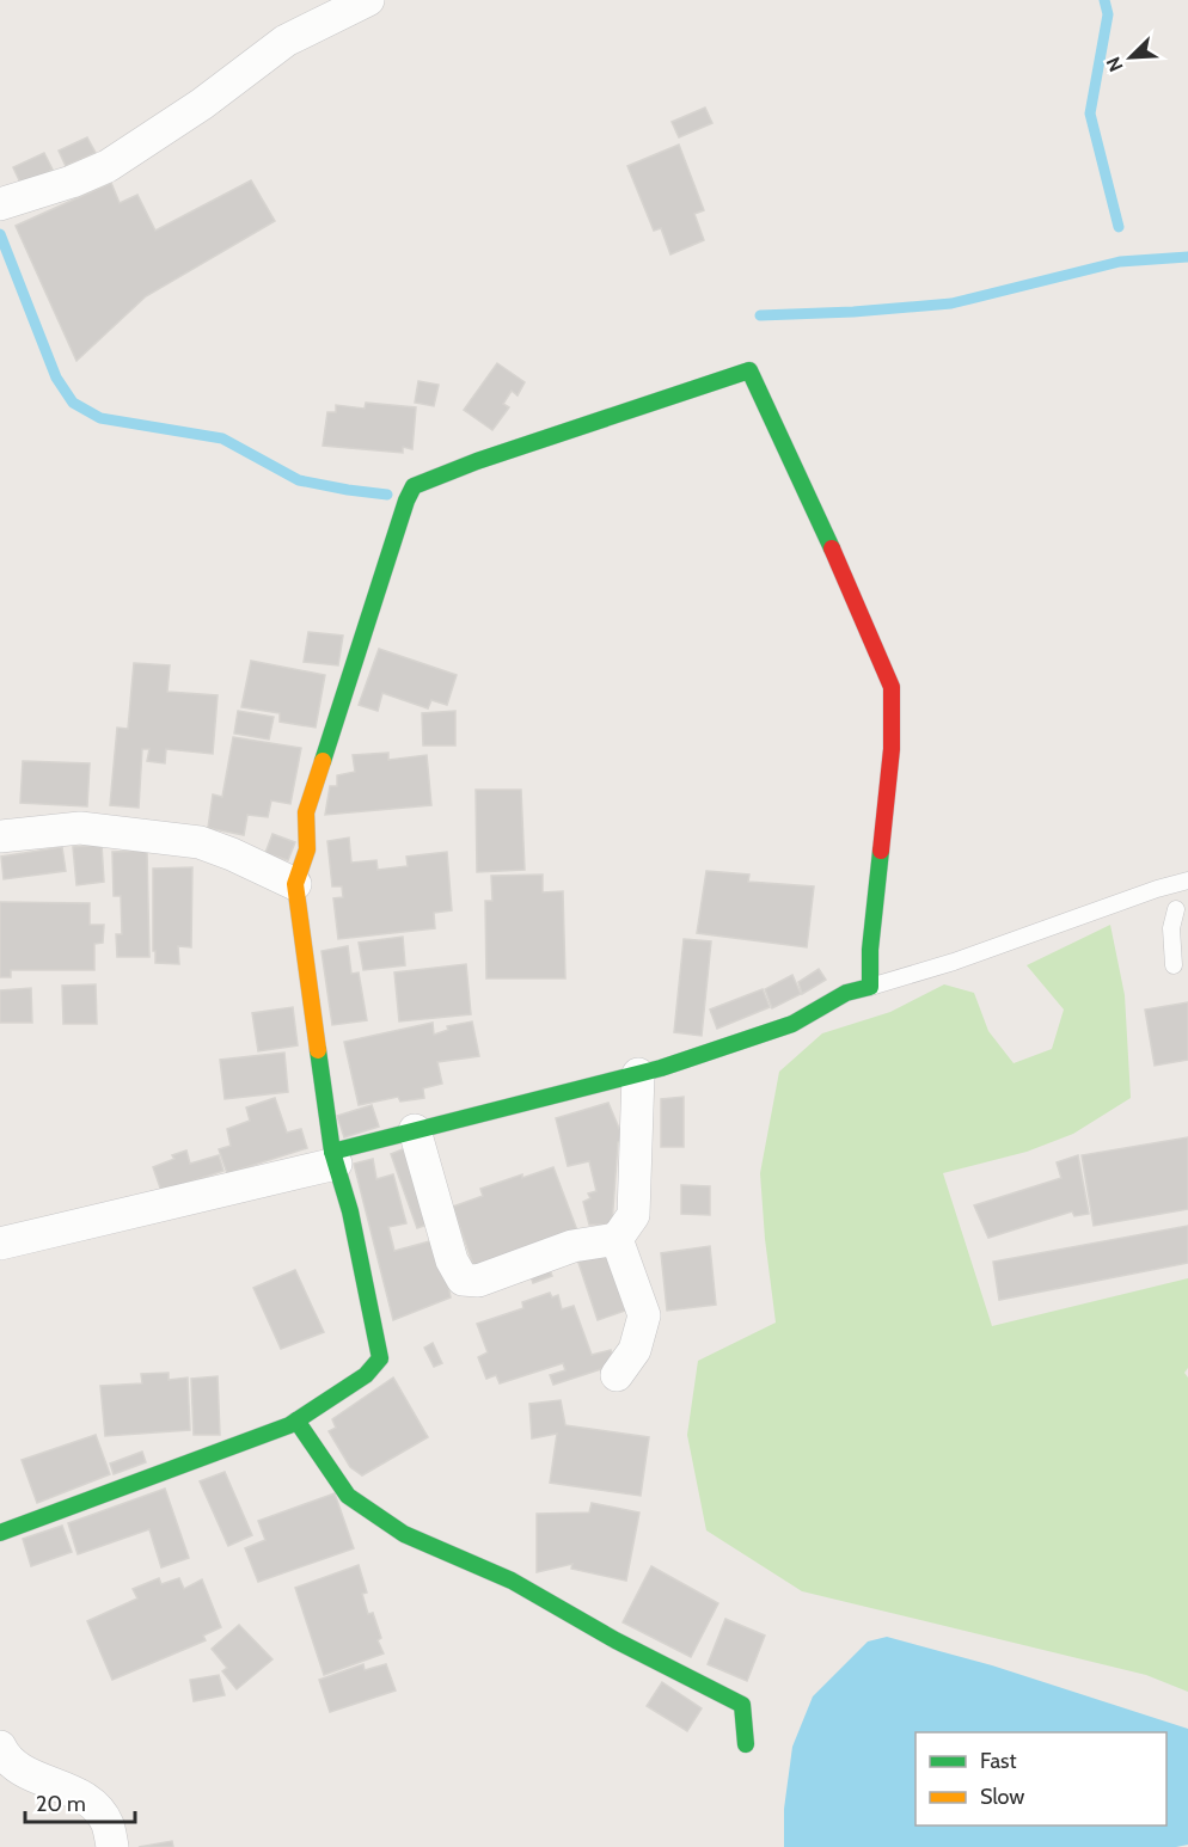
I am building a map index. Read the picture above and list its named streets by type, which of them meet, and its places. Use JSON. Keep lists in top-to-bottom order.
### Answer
{
  "legend": ["Fast", "Slow"],
  "scale_bar": "20 m",
  "north": "bottom left"
}
